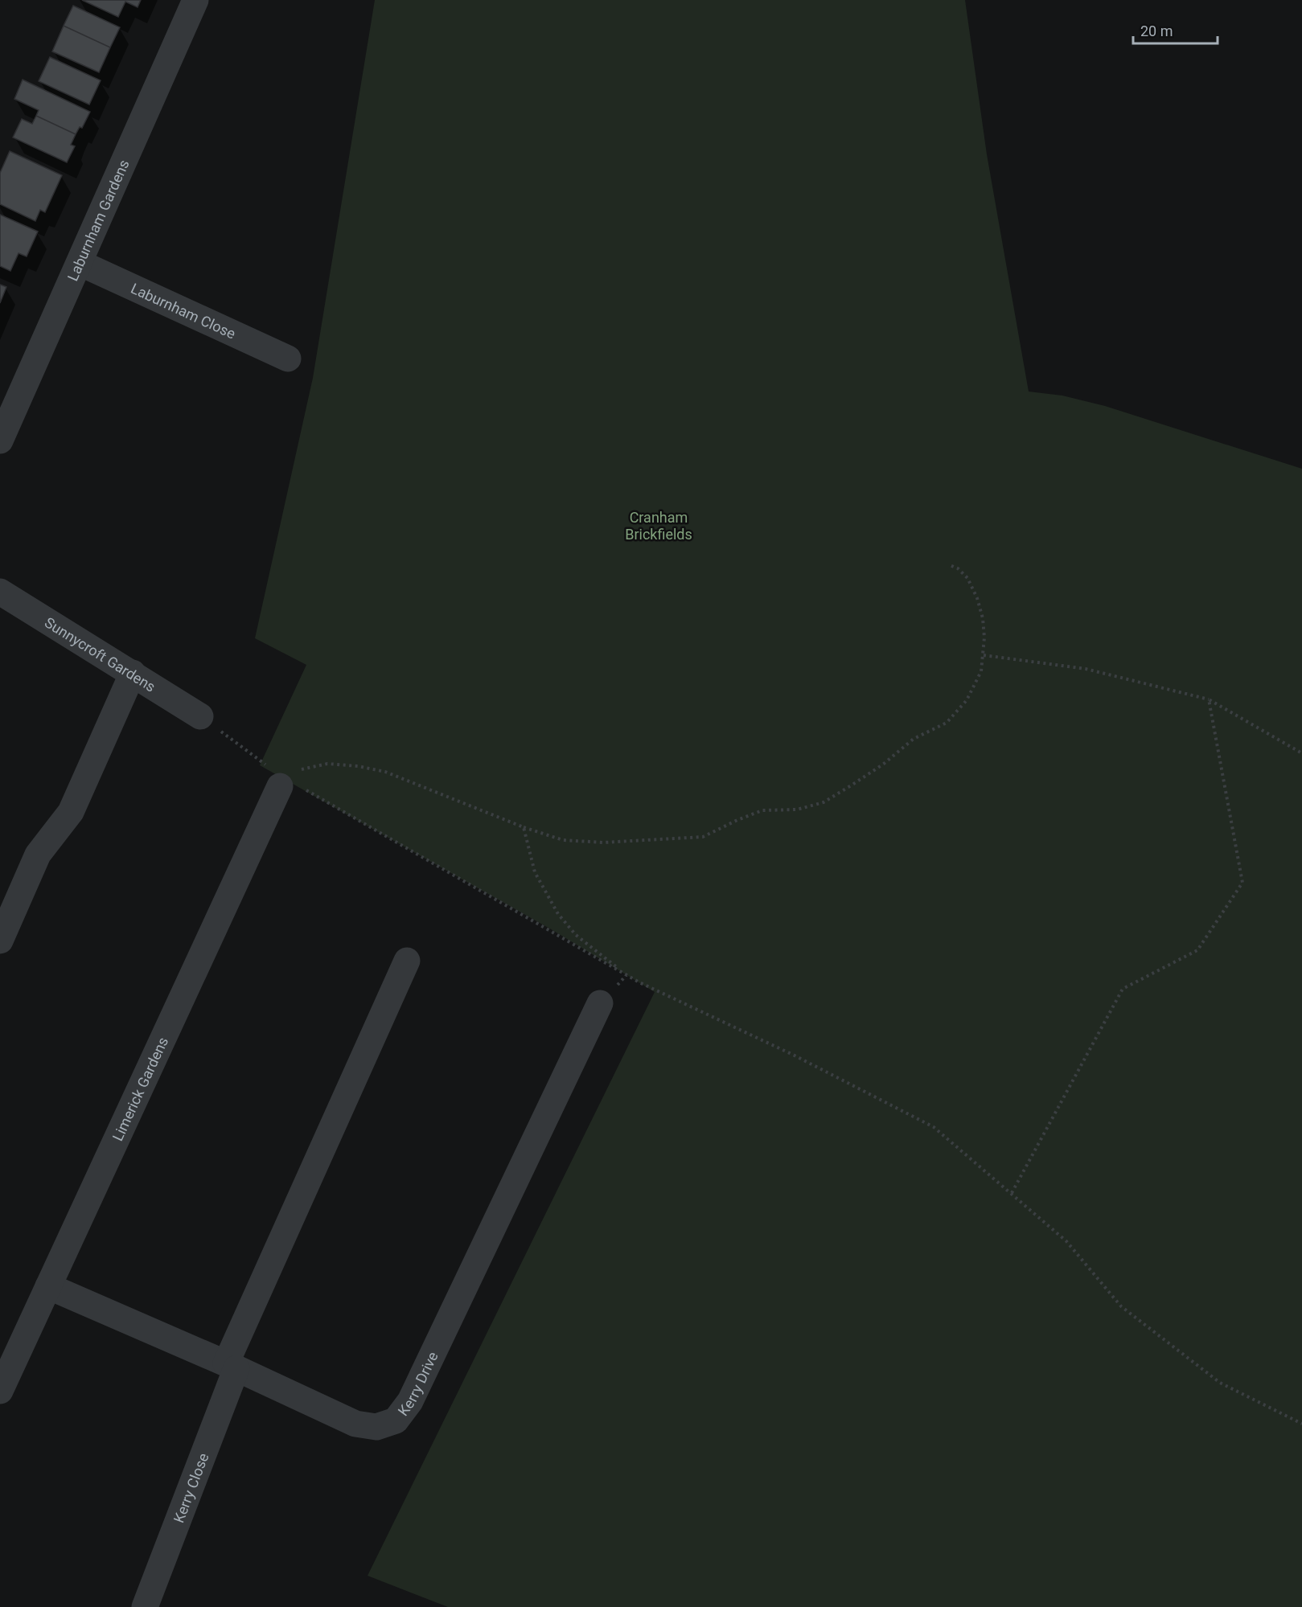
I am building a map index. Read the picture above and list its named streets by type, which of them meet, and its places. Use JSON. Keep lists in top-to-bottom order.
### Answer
{
  "streets": {
    "street": [
      "Laburnham Gardens",
      "Laburnham Close",
      "Sunnycroft Gardens",
      "Limerick Gardens",
      "Kerry Drive",
      "Kerry Close"
    ]
  },
  "crossings": [
    ["Laburnham Gardens", "Laburnham Close"],
    ["Limerick Gardens", "Kerry Drive"],
    ["Kerry Drive", "Kerry Close"]
  ],
  "parks": ["Cranham Brickfields"],
  "scale_bar": "20 m"
}
